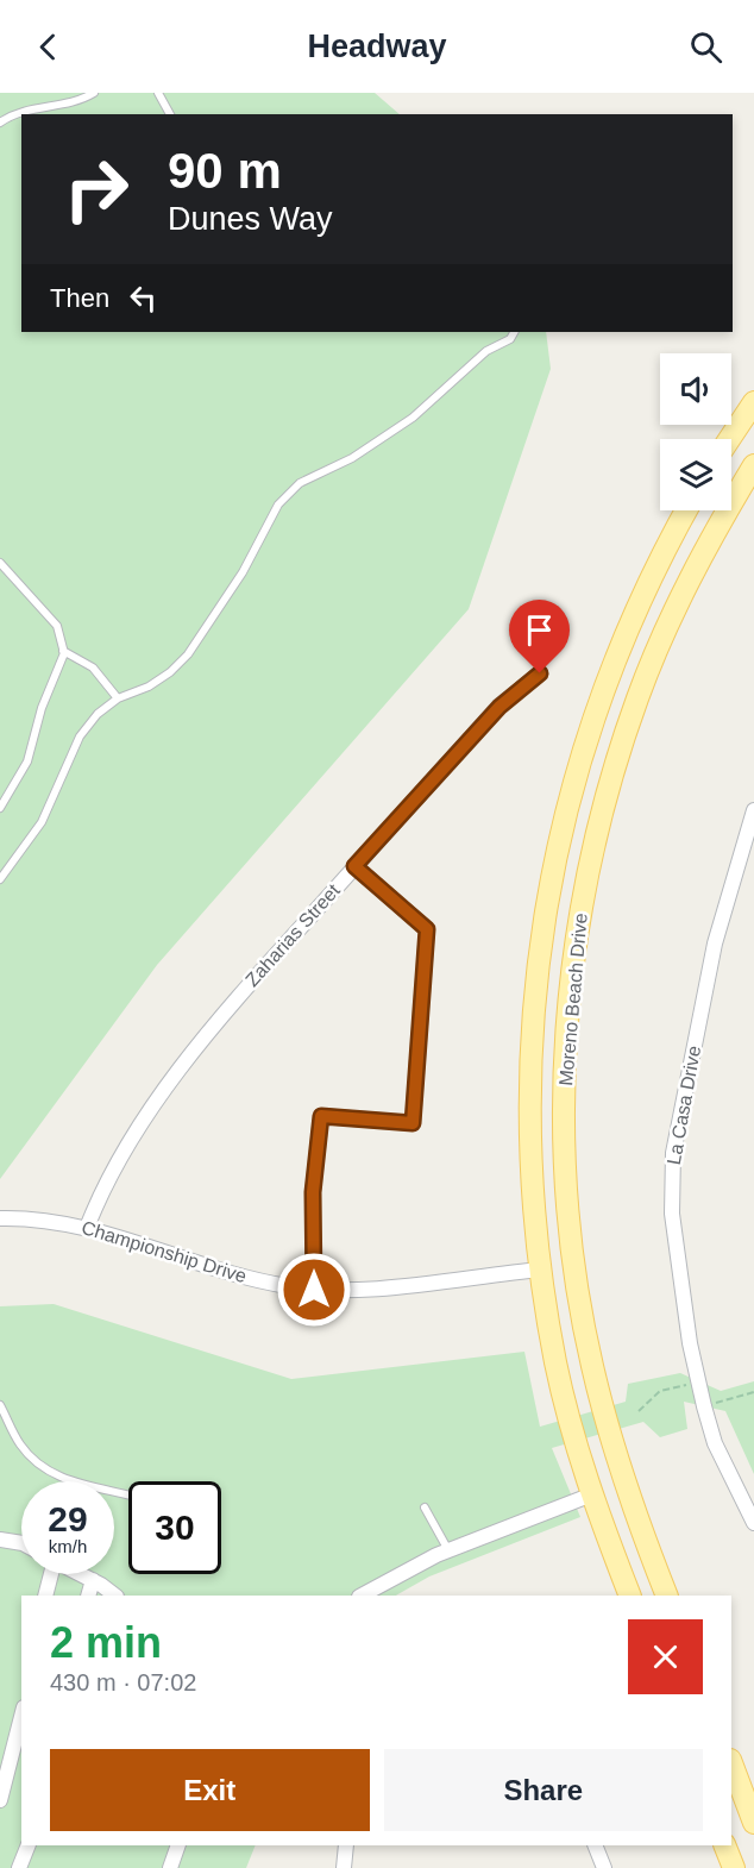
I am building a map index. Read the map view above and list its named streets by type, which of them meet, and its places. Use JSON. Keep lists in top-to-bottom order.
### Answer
{
  "streets": {
    "main road": ["Moreno Beach Drive"],
    "street": ["Zaharias Street", "La Casa Drive", "Championship Drive"]
  },
  "crossings": [
    ["Zaharias Street", "Championship Drive"],
    ["Moreno Beach Drive", "Championship Drive"]
  ],
  "page": {
    "header": "Headway",
    "turn": ["90 m", "Dunes Way"],
    "then": "Then",
    "speed": "29 km/h",
    "limit": "30",
    "heading": ["2 min", "430 m · 07:02"],
    "buttons": ["Exit", "Share"]
  }
}
